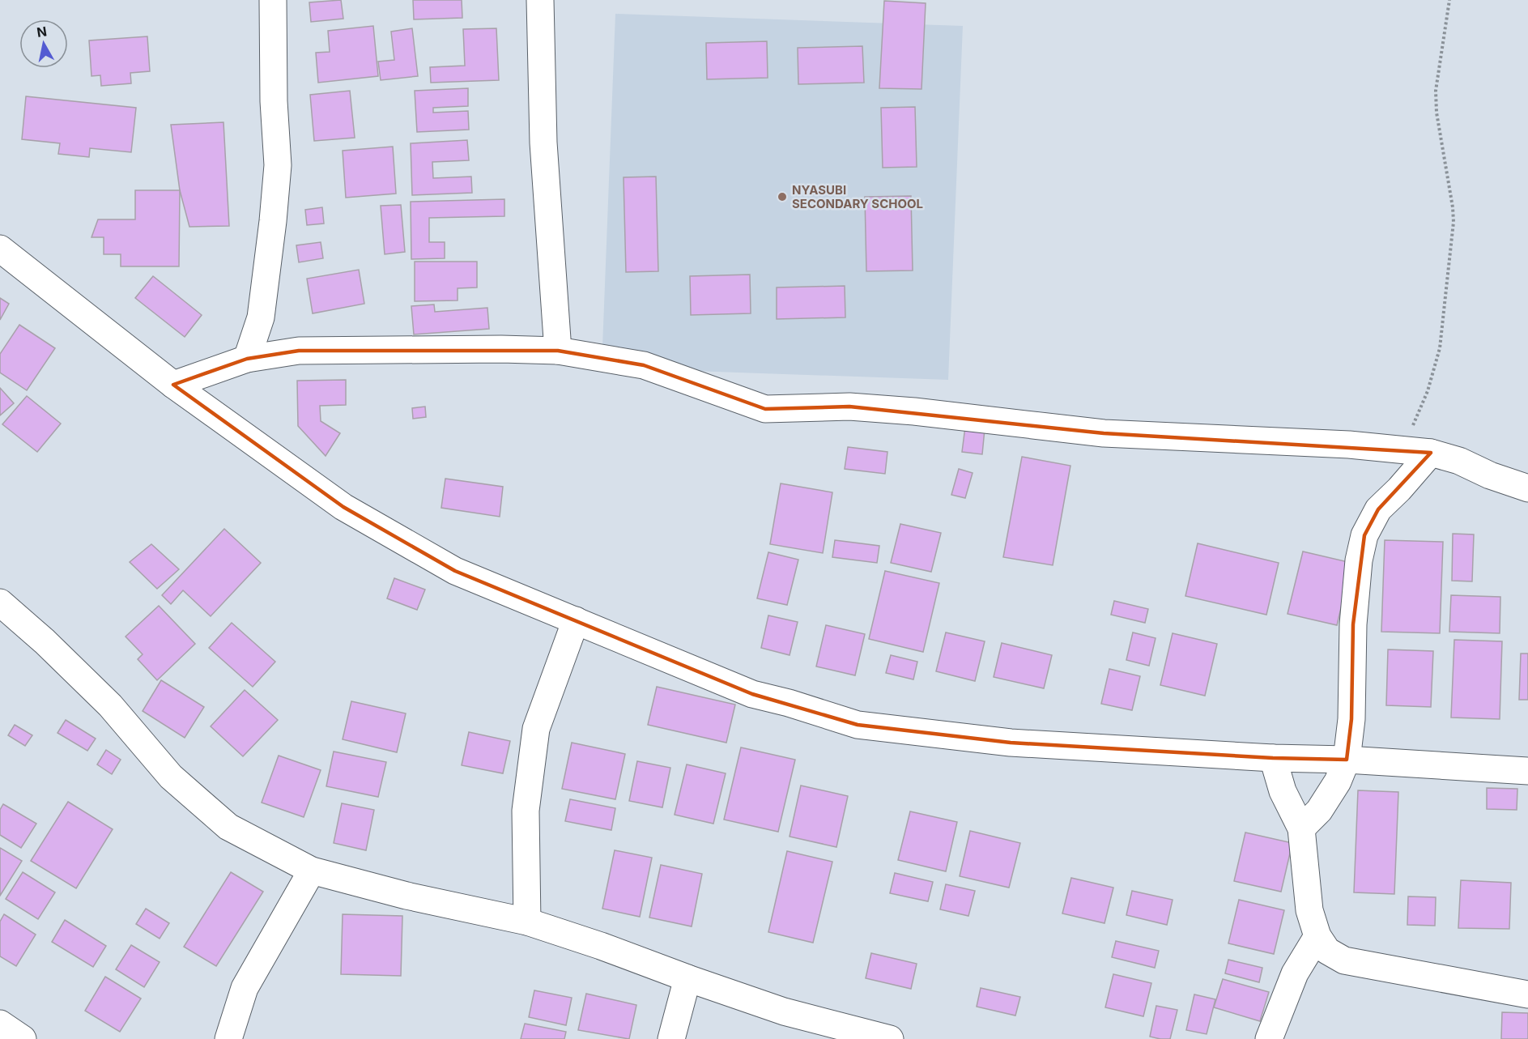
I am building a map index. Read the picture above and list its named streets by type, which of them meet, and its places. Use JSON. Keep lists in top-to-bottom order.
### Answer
{
  "places": ["NYASUBI SECONDARY SCHOOL"],
  "north": "top"
}
